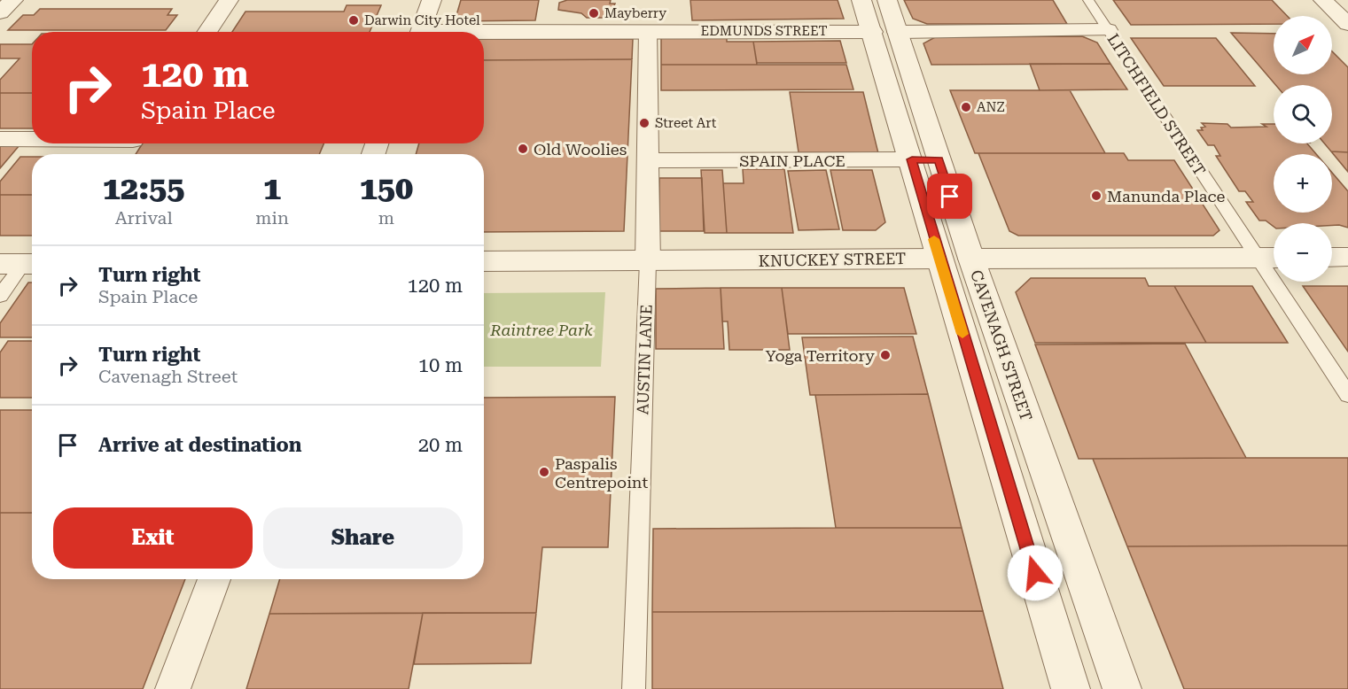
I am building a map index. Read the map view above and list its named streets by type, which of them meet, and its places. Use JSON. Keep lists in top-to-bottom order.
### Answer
{
  "streets": {
    "street": [
      "EDMUNDS STREET",
      "SPAIN PLACE",
      "KNUCKEY STREET",
      "CAVENAGH STREET",
      "AUSTIN LANE"
    ],
    "lane": ["LITCHFIELD STREET"]
  },
  "crossings": [
    ["EDMUNDS STREET", "LITCHFIELD STREET"],
    ["EDMUNDS STREET", "CAVENAGH STREET"],
    ["EDMUNDS STREET", "AUSTIN LANE"],
    ["LITCHFIELD STREET", "KNUCKEY STREET"],
    ["SPAIN PLACE", "CAVENAGH STREET"],
    ["SPAIN PLACE", "AUSTIN LANE"],
    ["KNUCKEY STREET", "CAVENAGH STREET"],
    ["KNUCKEY STREET", "AUSTIN LANE"]
  ],
  "parks": ["Raintree Park"],
  "places": [
    "Mayberry",
    "Darwin City Hotel",
    "ANZ",
    "Street Art",
    "Old Woolies",
    "Manunda Place",
    "Yoga Territory",
    "Paspalis Centrepoint"
  ],
  "north": "top right",
  "page": {
    "map_buttons": ["+", "−"],
    "turn": ["120 m", "Spain Place"],
    "eta": [
      "12:55",
      "Arrival",
      "1",
      "min",
      "150",
      "m"
    ],
    "list": [
      {
        "name": "Turn right",
        "note": "Spain Place",
        "value": "120 m"
      },
      {
        "name": "Turn right",
        "note": "Cavenagh Street",
        "value": "10 m"
      },
      {
        "name": "Arrive at destination",
        "value": "20 m"
      }
    ],
    "buttons": ["Exit", "Share"]
  }
}
